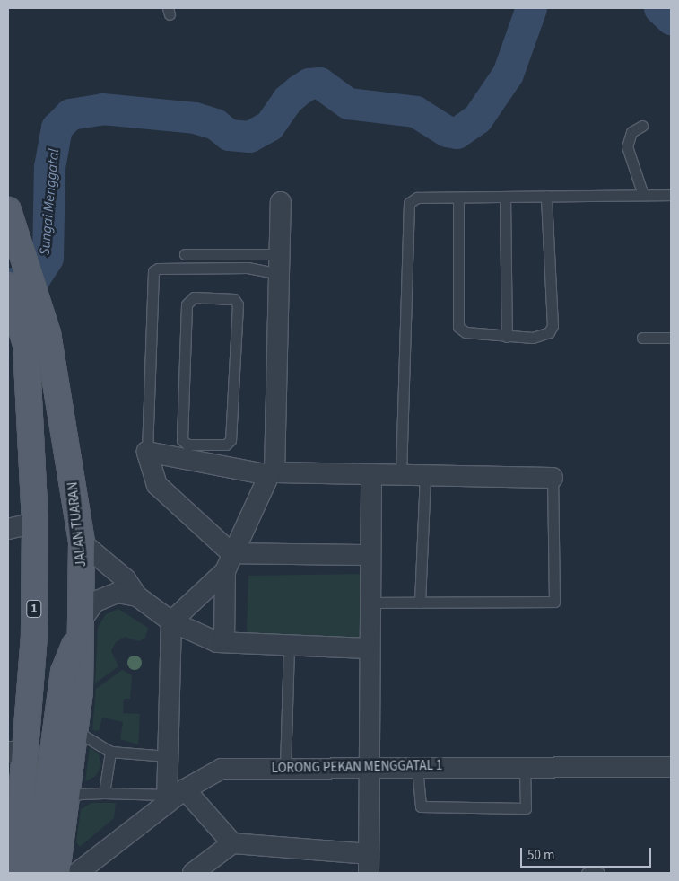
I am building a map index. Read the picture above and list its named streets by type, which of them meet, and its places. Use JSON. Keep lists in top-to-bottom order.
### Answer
{
  "streets": {
    "main road": ["JALAN TUARAN", "1"],
    "street": ["LORONG PEKAN MENGGATAL 1"]
  },
  "water": ["Sungai Menggatal"],
  "scale_bar": "50 m"
}
